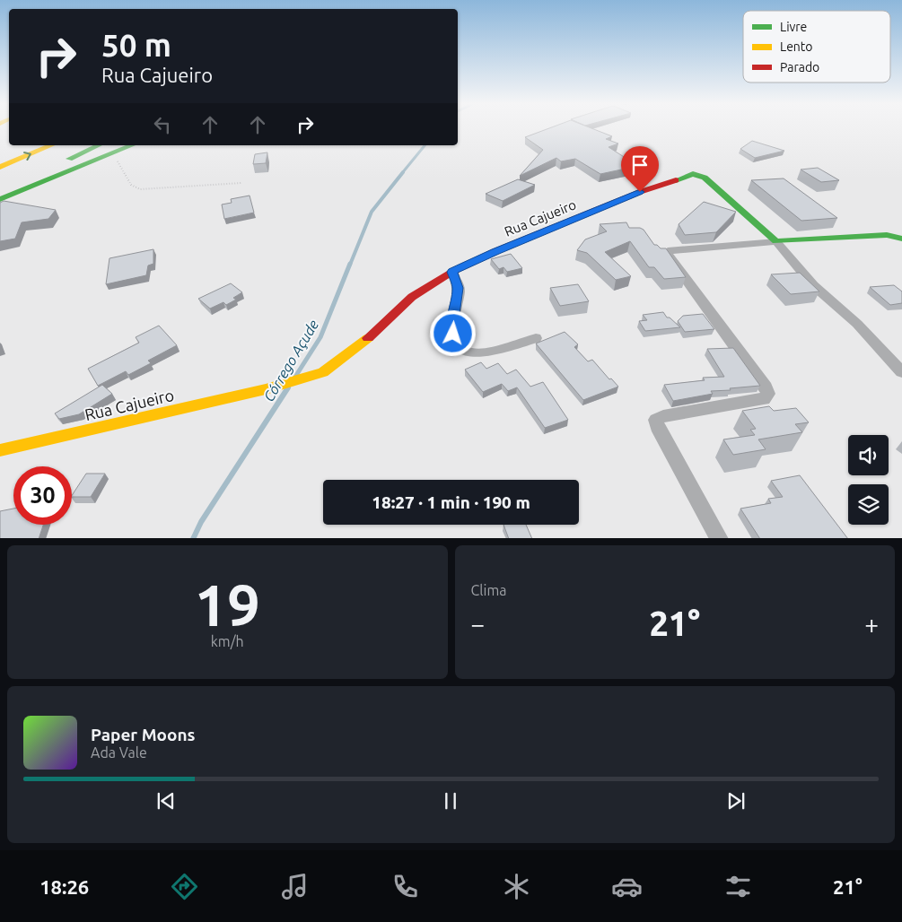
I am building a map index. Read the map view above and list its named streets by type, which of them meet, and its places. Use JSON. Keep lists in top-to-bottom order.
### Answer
{
  "streets": {
    "main road": ["Rua Cajueiro"]
  },
  "water": ["Córrego Açude"],
  "legend": ["Livre", "Lento", "Parado"],
  "page": {
    "turn": ["50 m", "Rua Cajueiro"],
    "limit": "30",
    "trip": "18:27 · 1 min · 190 m",
    "tile": [
      ["19", "km/h"],
      "Clima"
    ],
    "heat": ["−", "21°", "+"],
    "song": ["Paper Moons", "Ada Vale"],
    "tabs": ["18:26", "21°"]
  }
}
